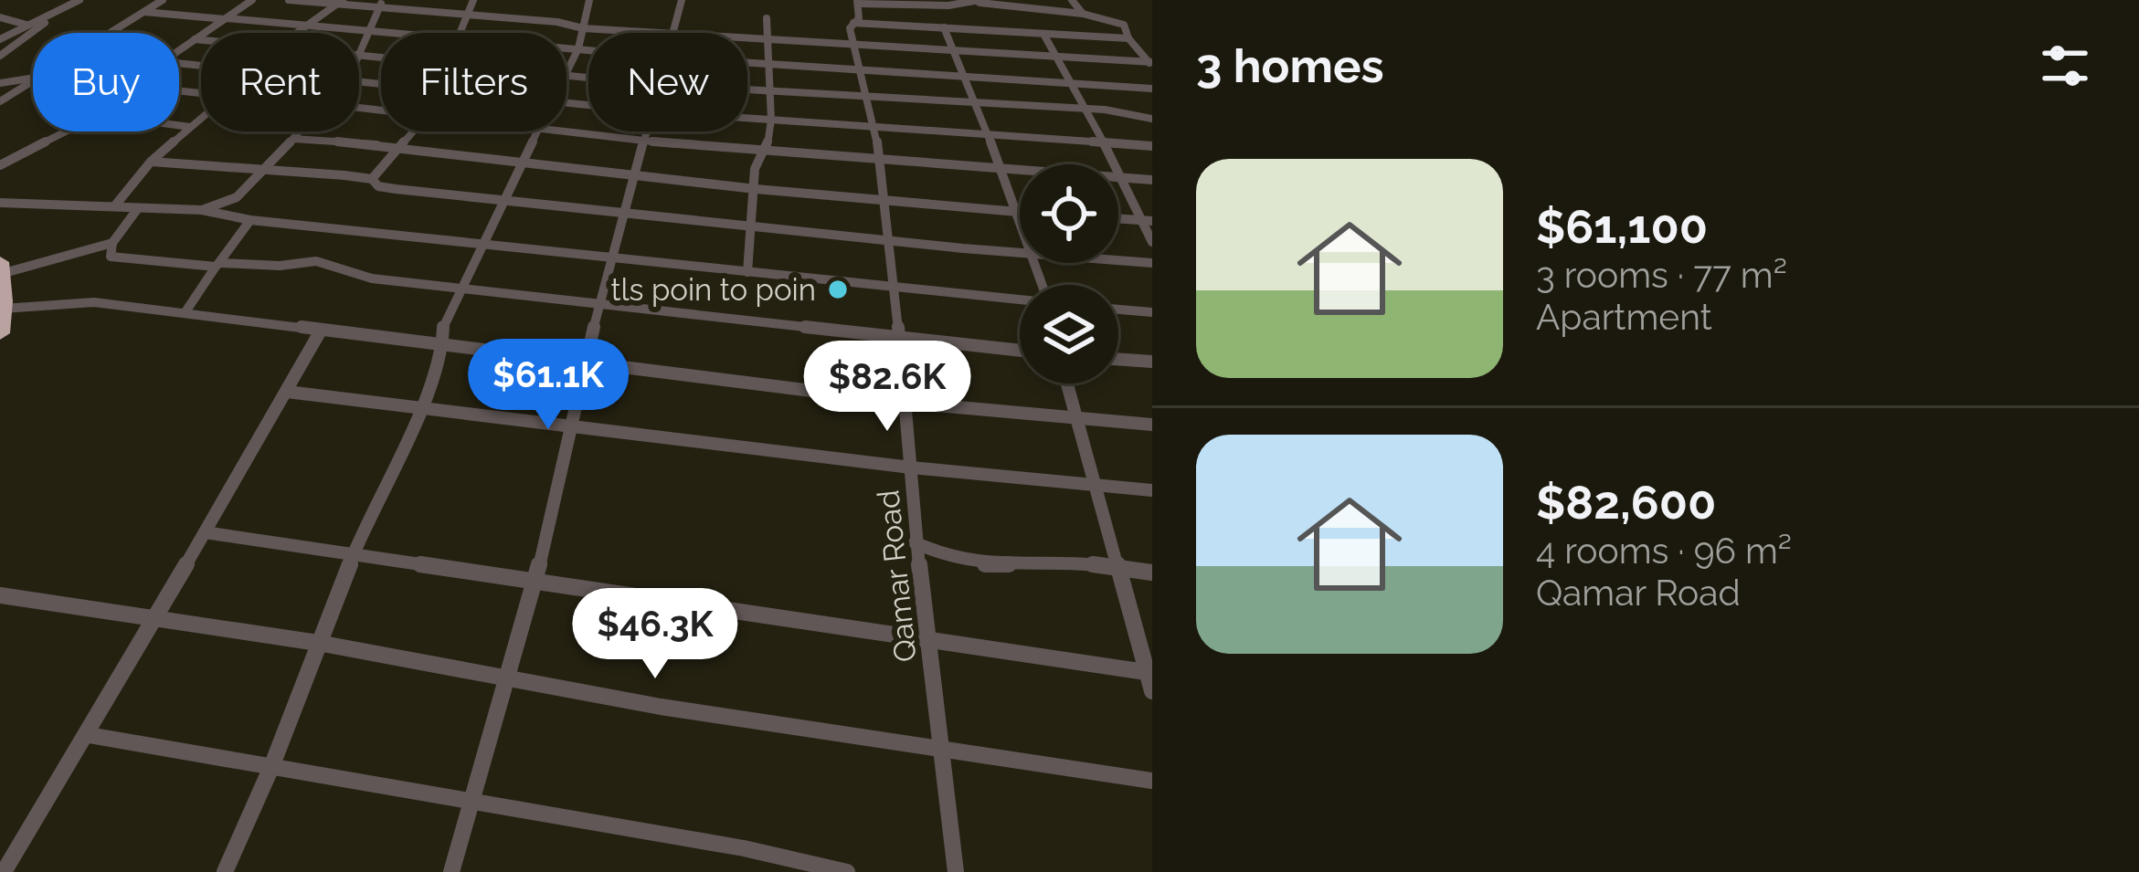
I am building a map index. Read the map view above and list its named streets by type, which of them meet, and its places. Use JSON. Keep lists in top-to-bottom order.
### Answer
{
  "streets": {
    "street": ["Qamar Road"]
  },
  "places": ["tls poin to poin"],
  "page": {
    "heading": "3 homes",
    "chip": [
      "Buy",
      "Rent",
      "Filters",
      "New"
    ],
    "list": [
      {
        "name": "$61,100",
        "note": "3 rooms · 77 m² · Apartment"
      },
      {
        "name": "$82,600",
        "note": "4 rooms · 96 m² · Qamar Road"
      }
    ],
    "price": ["$61.1K", "$82.6K", "$46.3K"]
  }
}
